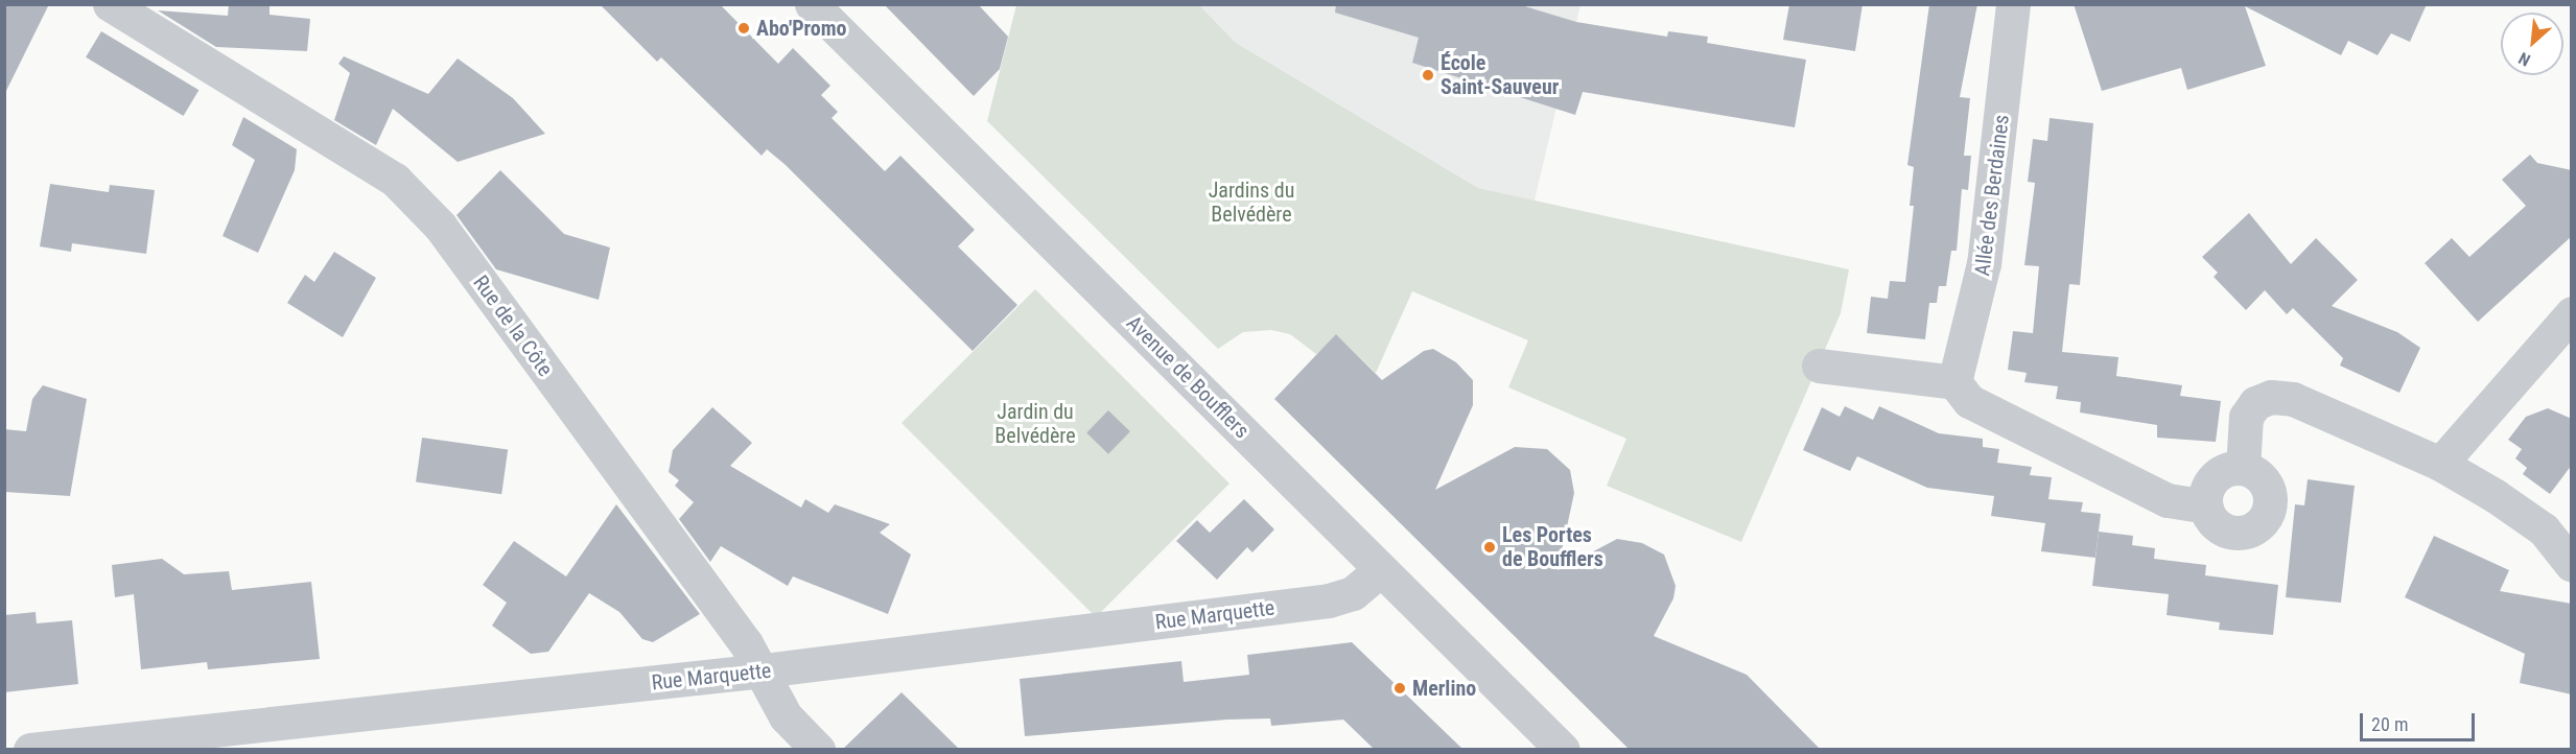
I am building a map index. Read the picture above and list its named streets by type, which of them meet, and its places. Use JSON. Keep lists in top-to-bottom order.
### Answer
{
  "streets": {
    "street": [
      "Allée des Berdaines",
      "Rue de la Côte",
      "Avenue de Boufflers",
      "Rue Marquette"
    ]
  },
  "crossings": [
    ["Rue de la Côte", "Rue Marquette"],
    ["Avenue de Boufflers", "Rue Marquette"]
  ],
  "parks": ["Jardins du Belvédère", "Jardin du Belvédère"],
  "places": [
    "Abo'Promo",
    "École Saint-Sauveur",
    "Les Portes de Boufflers",
    "Merlino"
  ],
  "scale_bar": "20 m",
  "north": "bottom left"
}
